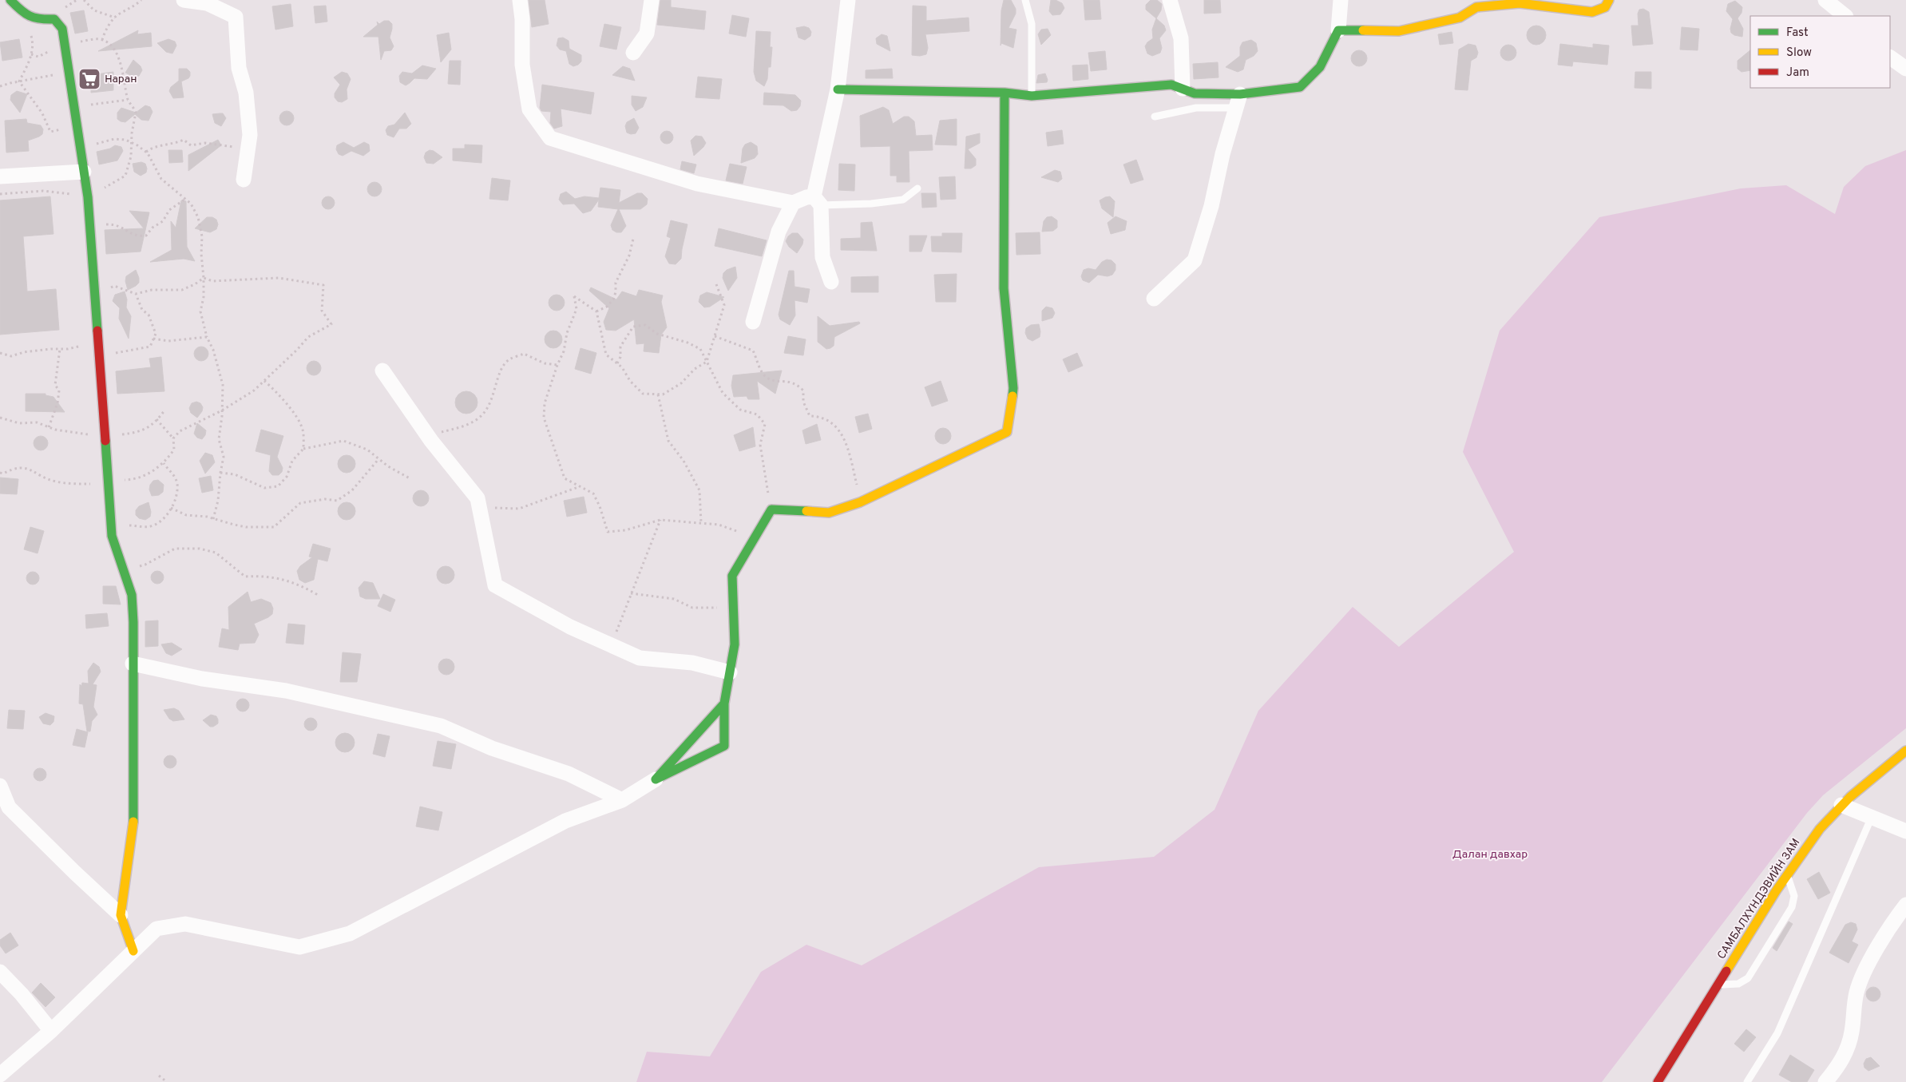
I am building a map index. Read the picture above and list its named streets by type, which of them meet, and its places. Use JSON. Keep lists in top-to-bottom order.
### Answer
{
  "streets": {
    "street": ["САМБАЛХҮНДЭВИЙН ЗАМ"]
  },
  "parks": ["Далан давхар"],
  "places": {
    "supermarket": ["Наран"]
  },
  "legend": ["Fast", "Slow", "Jam"]
}
